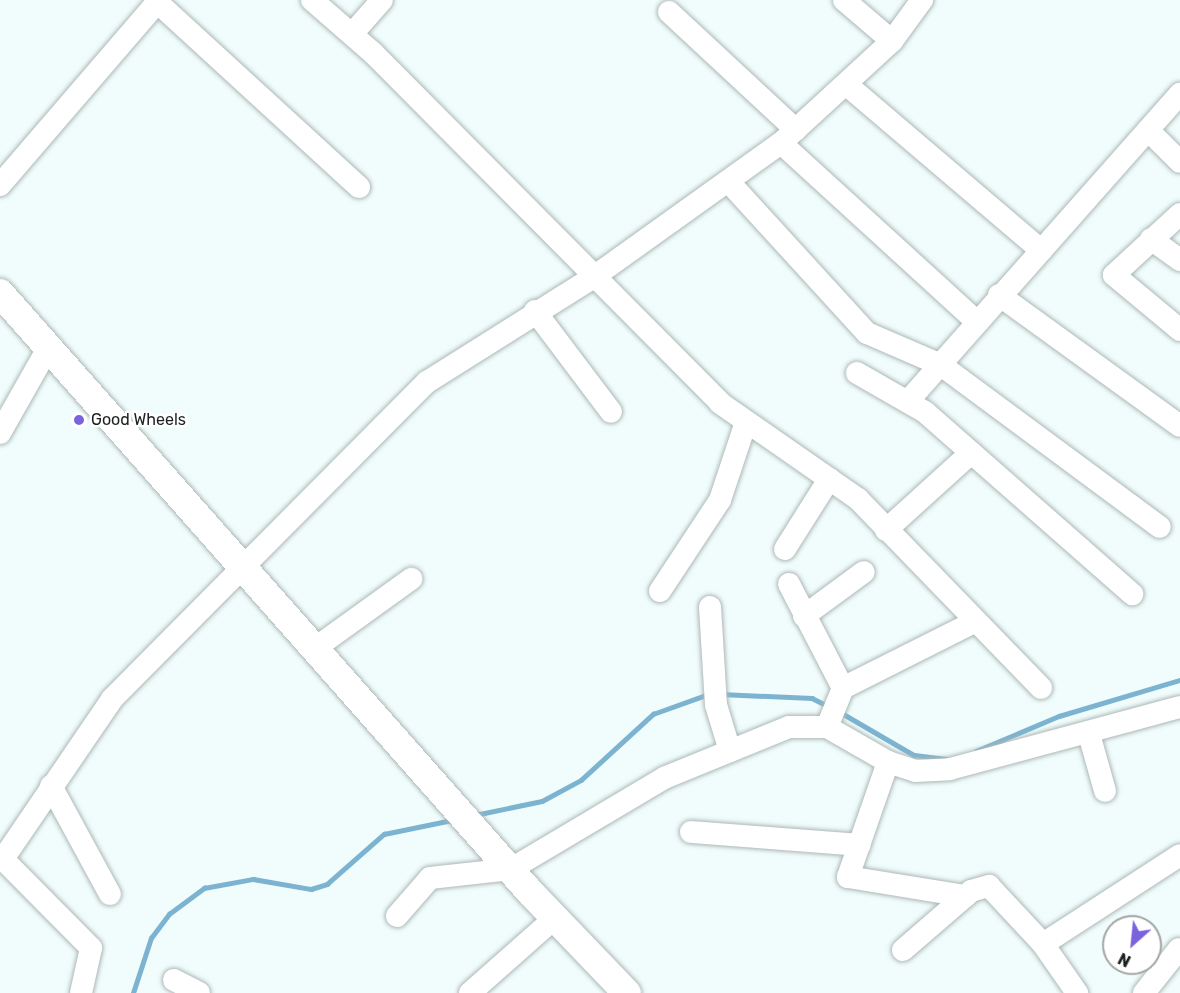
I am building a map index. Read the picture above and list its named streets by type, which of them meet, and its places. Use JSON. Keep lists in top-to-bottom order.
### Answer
{
  "places": ["Good Wheels"],
  "north": "bottom left"
}
